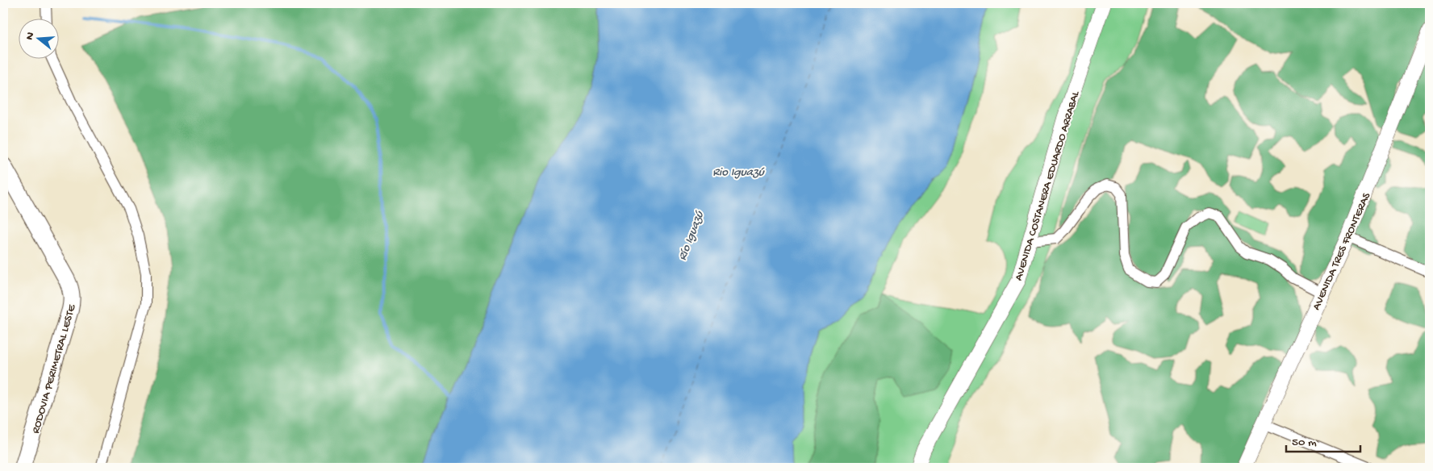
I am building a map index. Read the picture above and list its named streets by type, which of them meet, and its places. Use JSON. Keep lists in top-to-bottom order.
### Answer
{
  "streets": {
    "highway": ["RODOVIA PERIMETRAL LESTE"],
    "main road": ["AVENIDA COSTANERA EDUARDO ARRABAL", "AVENIDA TRES FRONTERAS"]
  },
  "water": ["Rio Iguazú", "Río Iguazú"],
  "scale_bar": "50 m",
  "north": "left"
}
